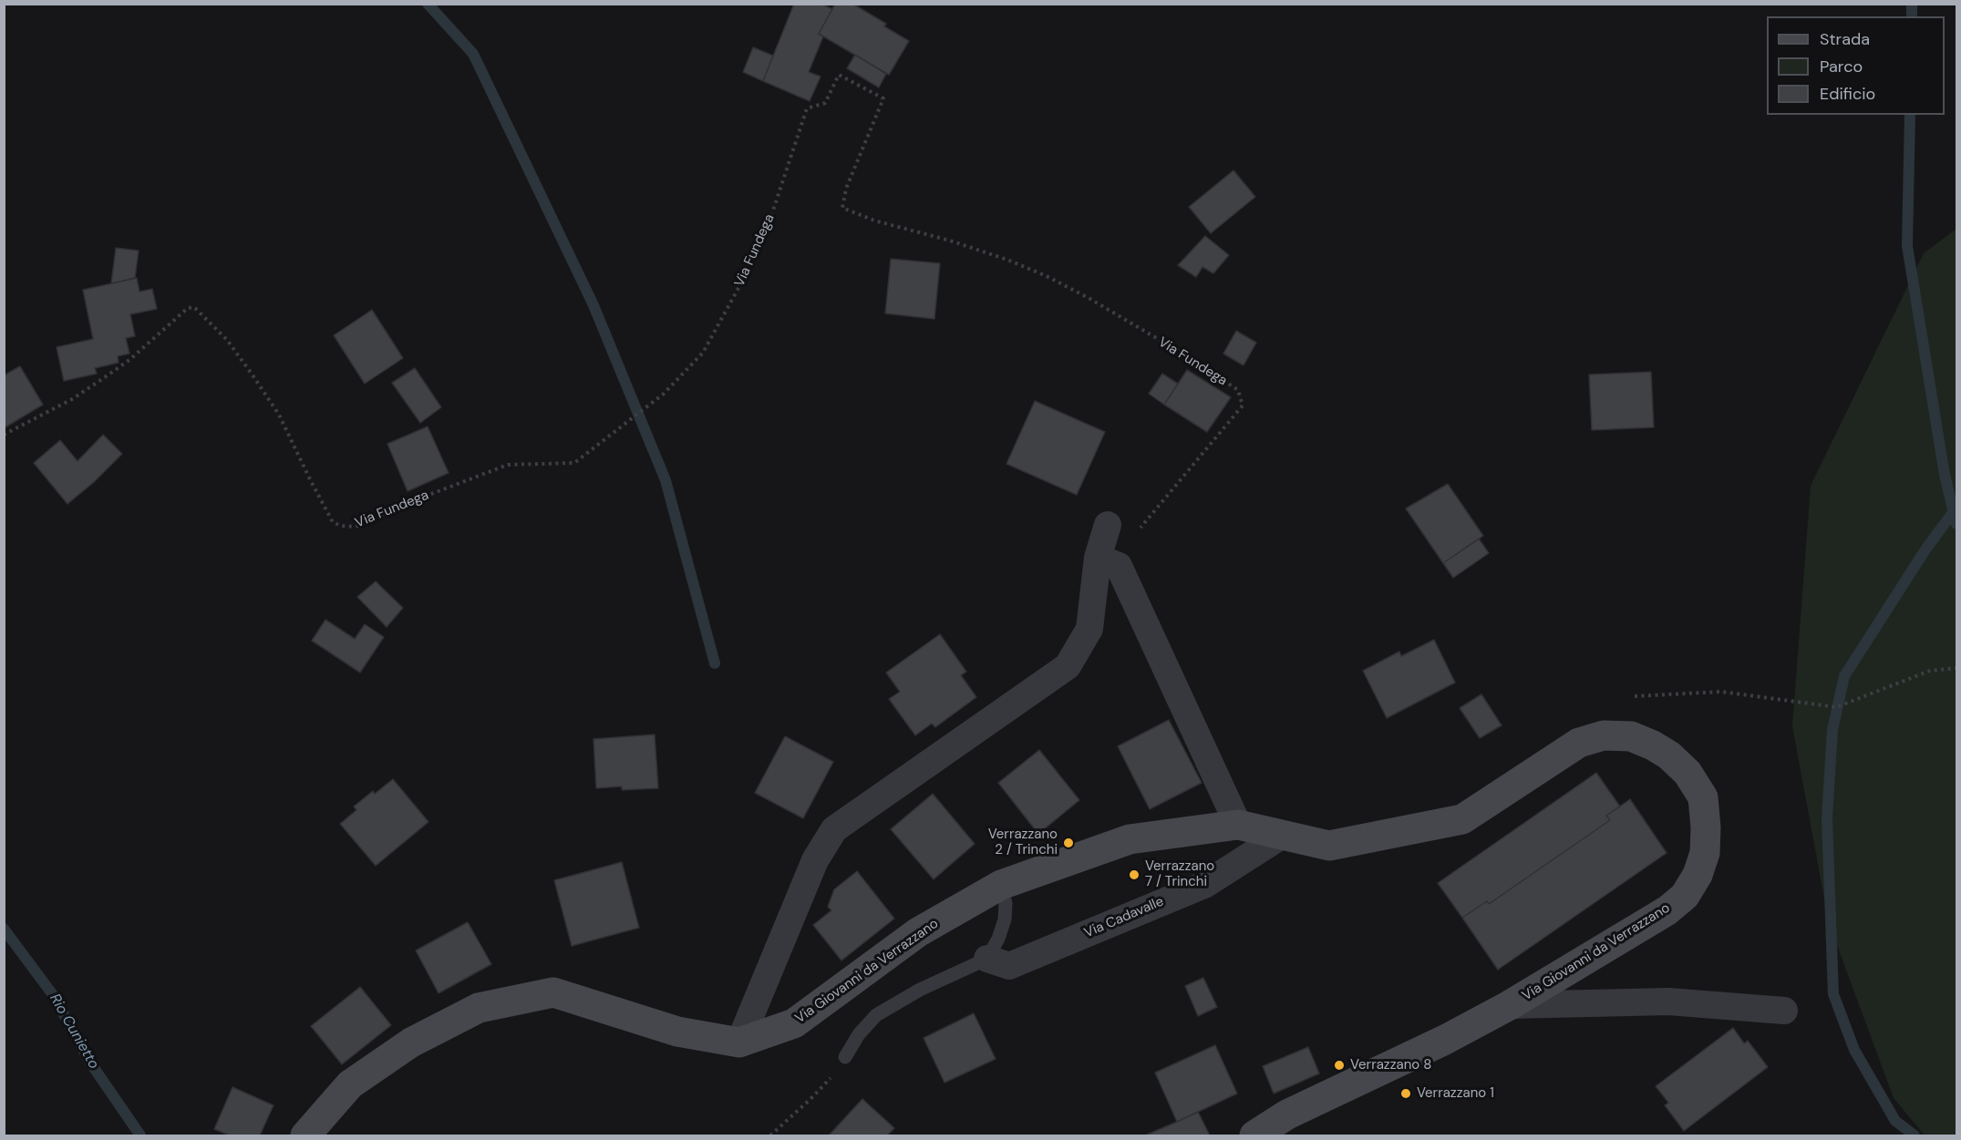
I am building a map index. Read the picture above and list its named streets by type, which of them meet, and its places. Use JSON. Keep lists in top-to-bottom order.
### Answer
{
  "streets": {
    "street": ["Via Cadavalle", "Via Giovanni da Verrazzano"],
    "path": ["Via Fundega"]
  },
  "crossings": [
    ["Via Cadavalle", "Via Giovanni da Verrazzano"]
  ],
  "water": ["Rio Cunietto"],
  "places": [
    "Verrazzano 2 / Trinchi",
    "Verrazzano 7 / Trinchi",
    "Verrazzano 8",
    "Verrazzano 1"
  ],
  "legend": ["Strada", "Parco", "Edificio"]
}
